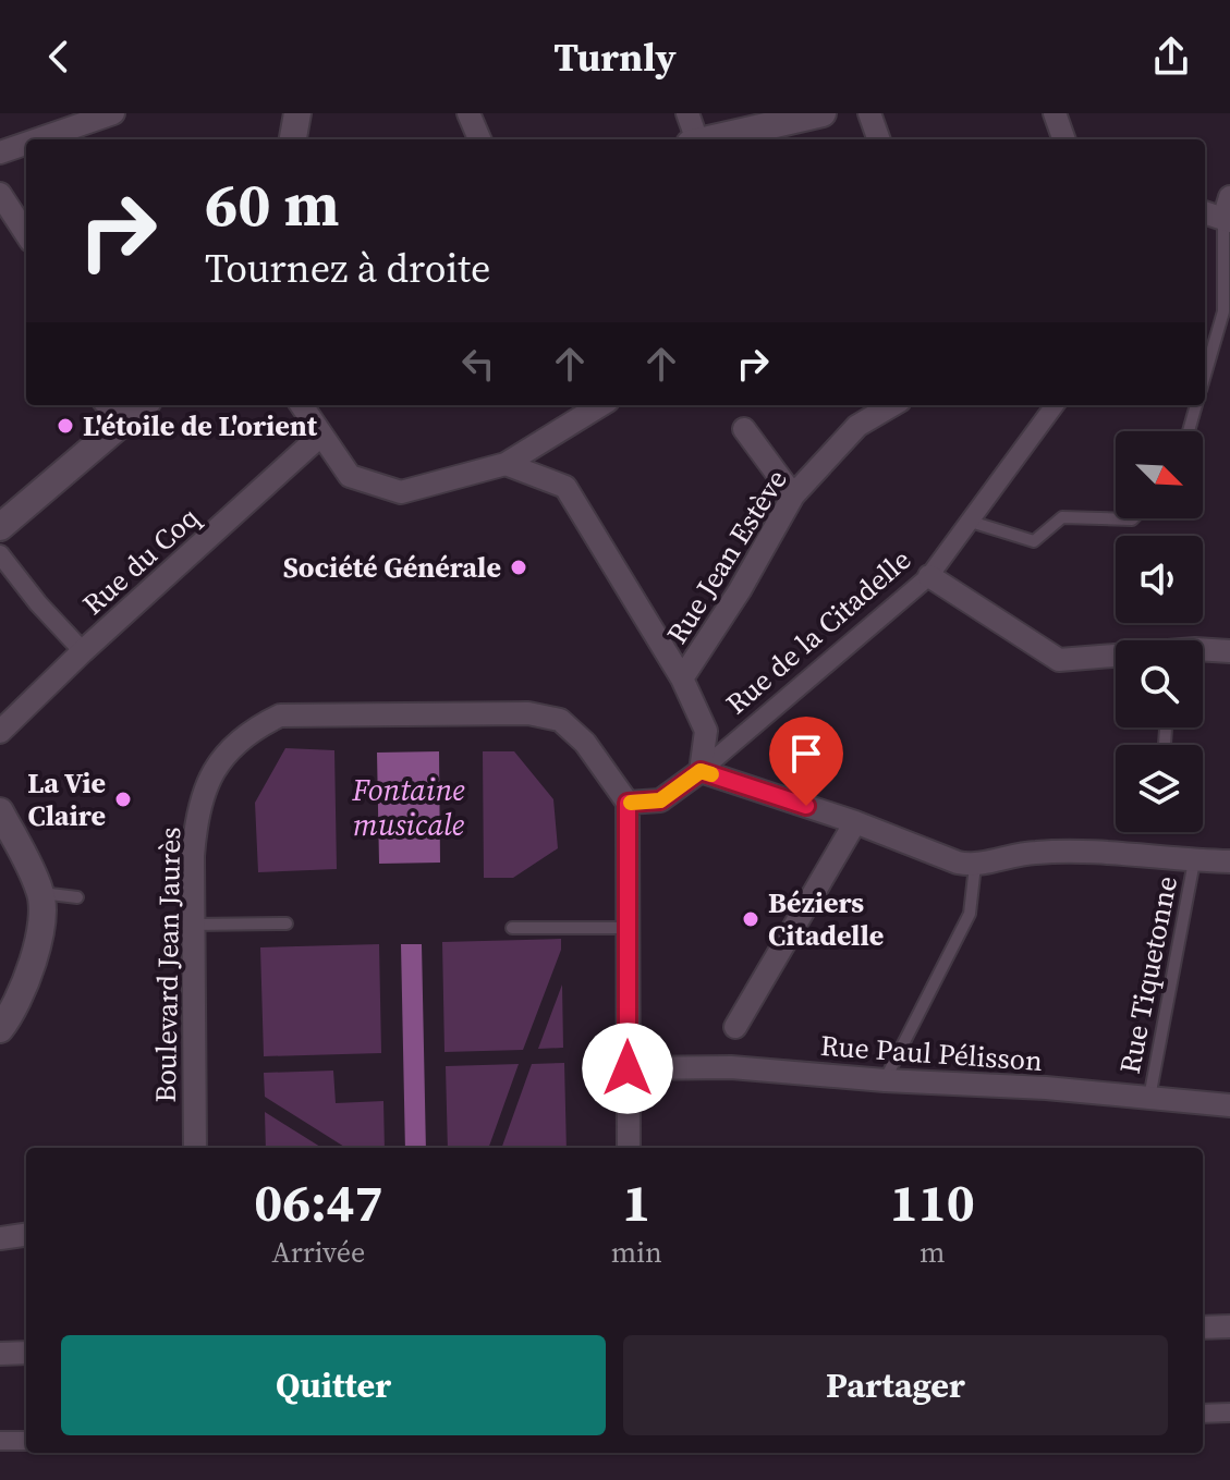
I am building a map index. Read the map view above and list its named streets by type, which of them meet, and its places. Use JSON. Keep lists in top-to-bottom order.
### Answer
{
  "streets": {
    "street": [
      "Rue Jean Estève",
      "Rue du Coq",
      "Rue de la Citadelle",
      "Boulevard Jean Jaurès",
      "Rue Paul Pélisson"
    ],
    "lane": ["Rue Tiquetonne"]
  },
  "crossings": [
    ["Rue Tiquetonne", "Rue Paul Pélisson"]
  ],
  "water": ["Fontaine musicale"],
  "places": [
    "L'étoile de L'orient",
    "Société Générale",
    "La Vie Claire",
    "Béziers Citadelle"
  ],
  "north": "bottom right",
  "page": {
    "header": "Turnly",
    "turn": ["60 m", "Tournez à droite"],
    "eta": [
      "06:47",
      "Arrivée",
      "1",
      "min",
      "110",
      "m"
    ],
    "buttons": ["Quitter", "Partager"]
  }
}
